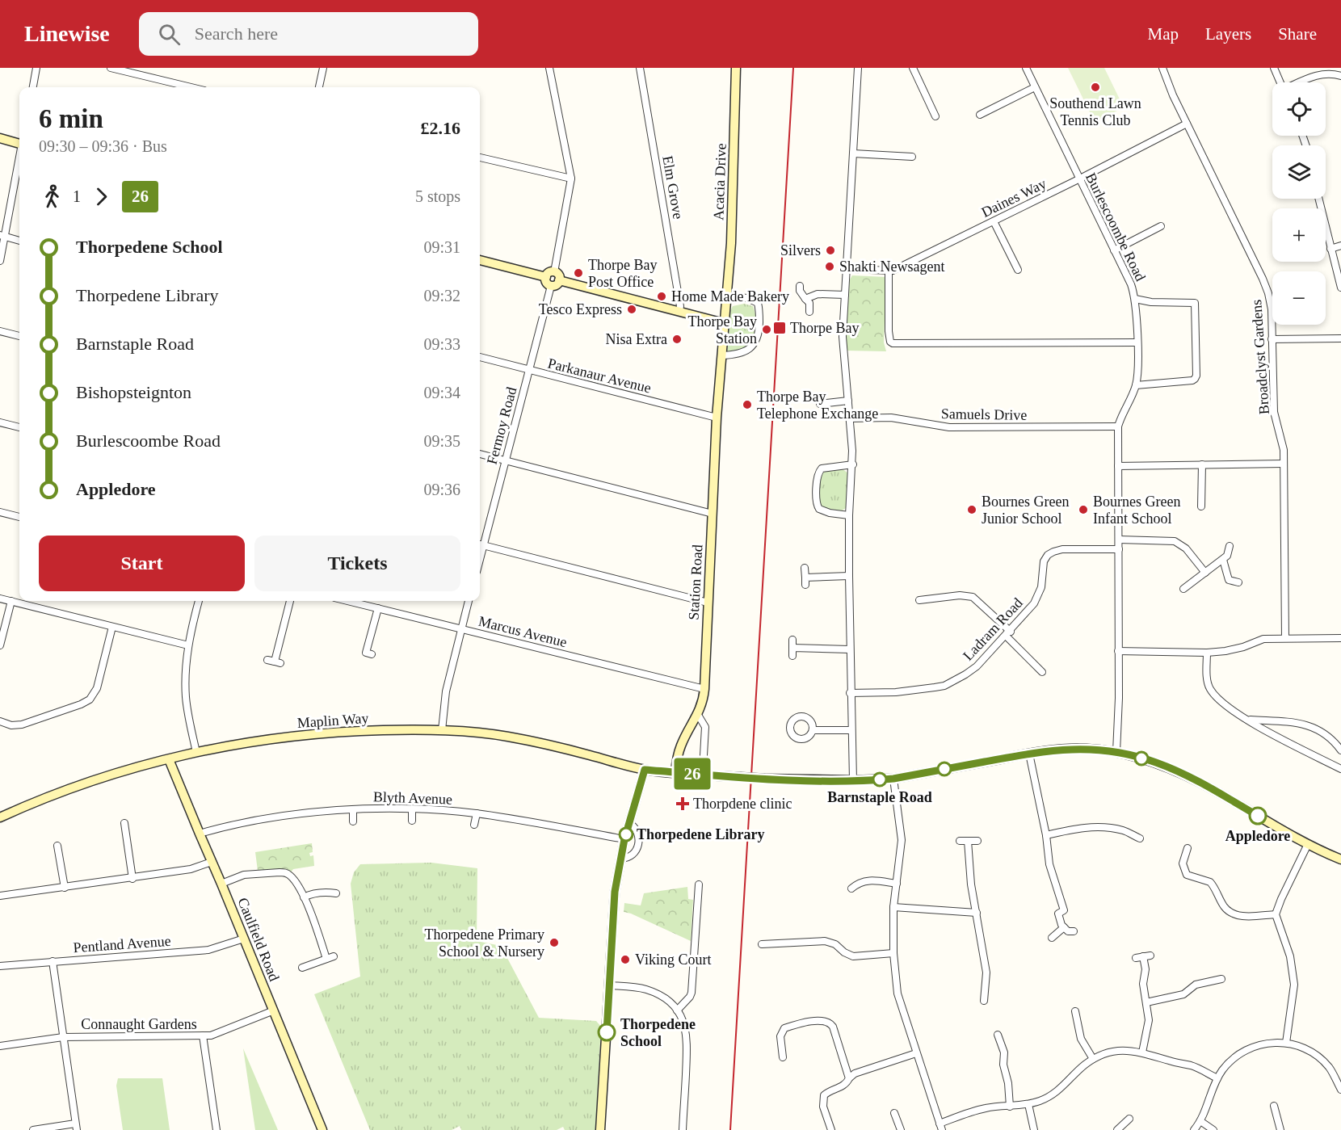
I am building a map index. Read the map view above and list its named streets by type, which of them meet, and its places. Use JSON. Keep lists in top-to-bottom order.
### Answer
{
  "streets": {
    "street": [
      "Acacia Drive",
      "Elm Grove",
      "Daines Way",
      "Burlescoombe Road",
      "Broadclyst Gardens",
      "Parkanaur Avenue",
      "Samuels Drive",
      "Fermoy Road",
      "Station Road",
      "Ladram Road",
      "Marcus Avenue",
      "Maplin Way",
      "Blyth Avenue",
      "Caulfield Road",
      "Pentland Avenue",
      "Connaught Gardens"
    ]
  },
  "crossings": [
    ["Acacia Drive", "Parkanaur Avenue"],
    ["Acacia Drive", "Station Road"],
    ["Daines Way", "Burlescoombe Road"],
    ["Daines Way", "Broadclyst Gardens"],
    ["Burlescoombe Road", "Samuels Drive"],
    ["Burlescoombe Road", "Ladram Road"],
    ["Burlescoombe Road", "Maplin Way"],
    ["Parkanaur Avenue", "Fermoy Road"],
    ["Station Road", "Marcus Avenue"],
    ["Station Road", "Maplin Way"],
    ["Maplin Way", "Caulfield Road"],
    ["Blyth Avenue", "Caulfield Road"],
    ["Caulfield Road", "Pentland Avenue"],
    ["Caulfield Road", "Connaught Gardens"]
  ],
  "places": {
    "other": [
      "Southend Lawn Tennis Club",
      "Silvers",
      "Shakti Newsagent",
      "Thorpe Bay Post Office",
      "Home Made Bakery",
      "Tesco Express",
      "Thorpe Bay Station",
      "Nisa Extra",
      "Thorpe Bay Telephone Exchange",
      "Bournes Green Junior School",
      "Bournes Green Infant School",
      "Barnstaple Road",
      "Appledore",
      "Thorpedene Library",
      "Thorpedene Primary School & Nursery",
      "Viking Court",
      "Thorpedene School"
    ],
    "transit": ["Thorpe Bay"],
    "health": ["Thorpdene clinic"]
  },
  "lines": ["bus line 26"],
  "page": {
    "header": "Linewise",
    "search": "Search here",
    "nav": ["Map", "Layers", "Share"],
    "on_map": "26",
    "map_buttons": ["+", "−"],
    "heading": ["6 min", "09:30 – 09:36 · Bus", "£2.16"],
    "legs": ["1", "26", "5 stops"],
    "list": [
      {
        "name": "Thorpedene School",
        "value": "09:31"
      },
      {
        "name": "Thorpedene Library",
        "value": "09:32"
      },
      {
        "name": "Barnstaple Road",
        "value": "09:33"
      },
      {
        "name": "Bishopsteignton",
        "value": "09:34"
      },
      {
        "name": "Burlescoombe Road",
        "value": "09:35"
      },
      {
        "name": "Appledore",
        "value": "09:36"
      }
    ],
    "buttons": ["Start", "Tickets"]
  }
}
